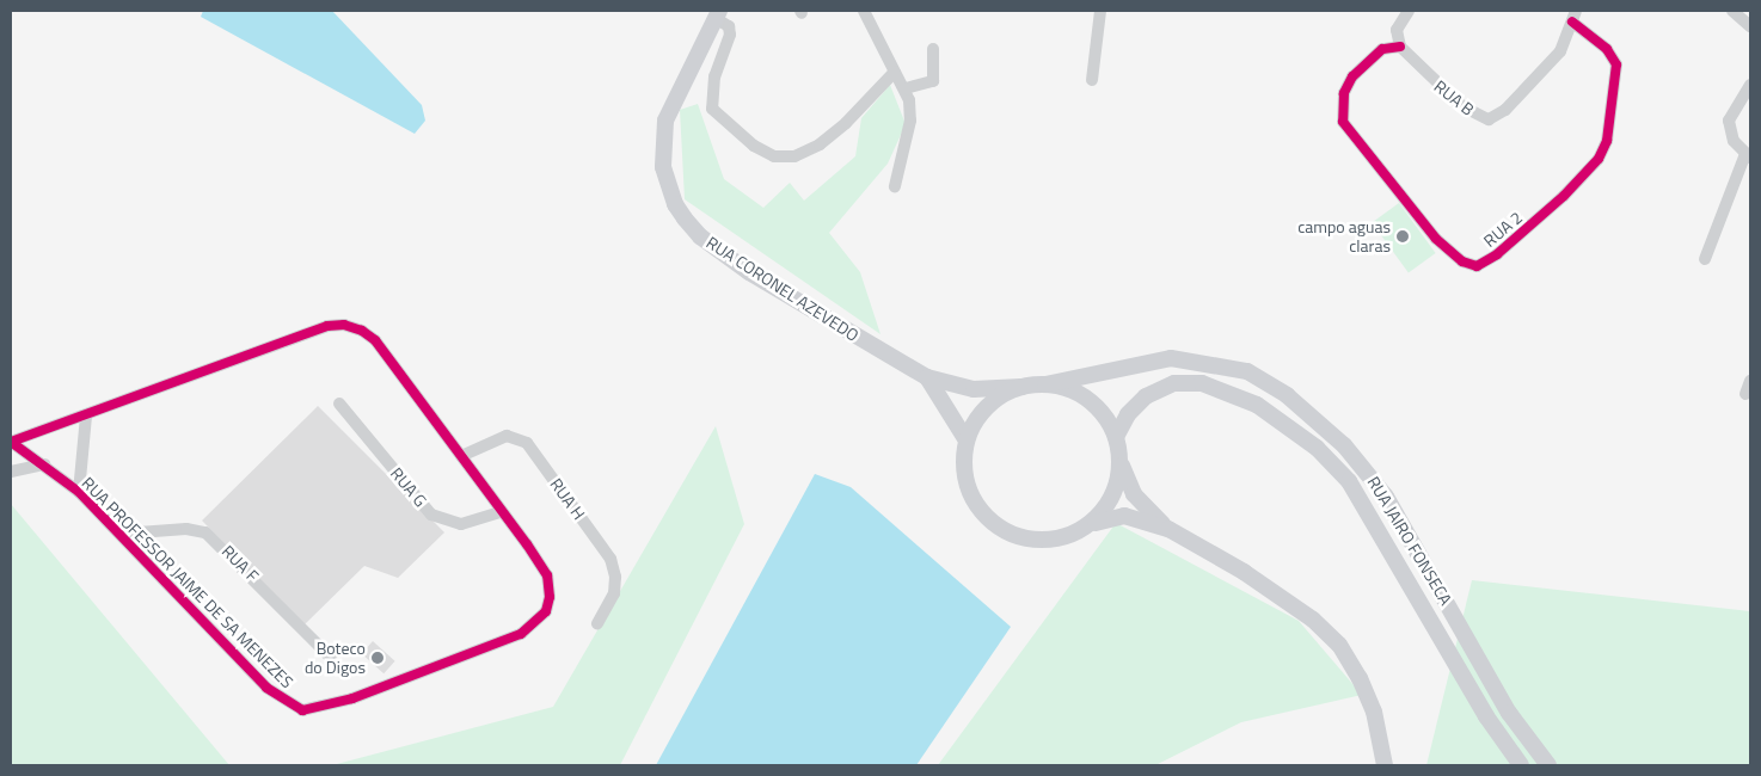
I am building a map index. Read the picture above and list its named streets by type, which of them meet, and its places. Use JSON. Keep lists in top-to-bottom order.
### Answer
{
  "streets": {
    "main road": ["RUA CORONEL AZEVEDO", "RUA JAIRO FONSECA"],
    "street": [
      "RUA B",
      "RUA 2",
      "RUA G",
      "RUA H",
      "RUA F",
      "RUA PROFESSOR JAIME DE SA MENEZES"
    ]
  },
  "crossings": [
    ["RUA B", "RUA 2"],
    ["RUA G", "RUA PROFESSOR JAIME DE SA MENEZES"],
    ["RUA H", "RUA PROFESSOR JAIME DE SA MENEZES"],
    ["RUA F", "RUA PROFESSOR JAIME DE SA MENEZES"]
  ],
  "places": ["campo aguas claras", "Boteco do Digos"]
}
